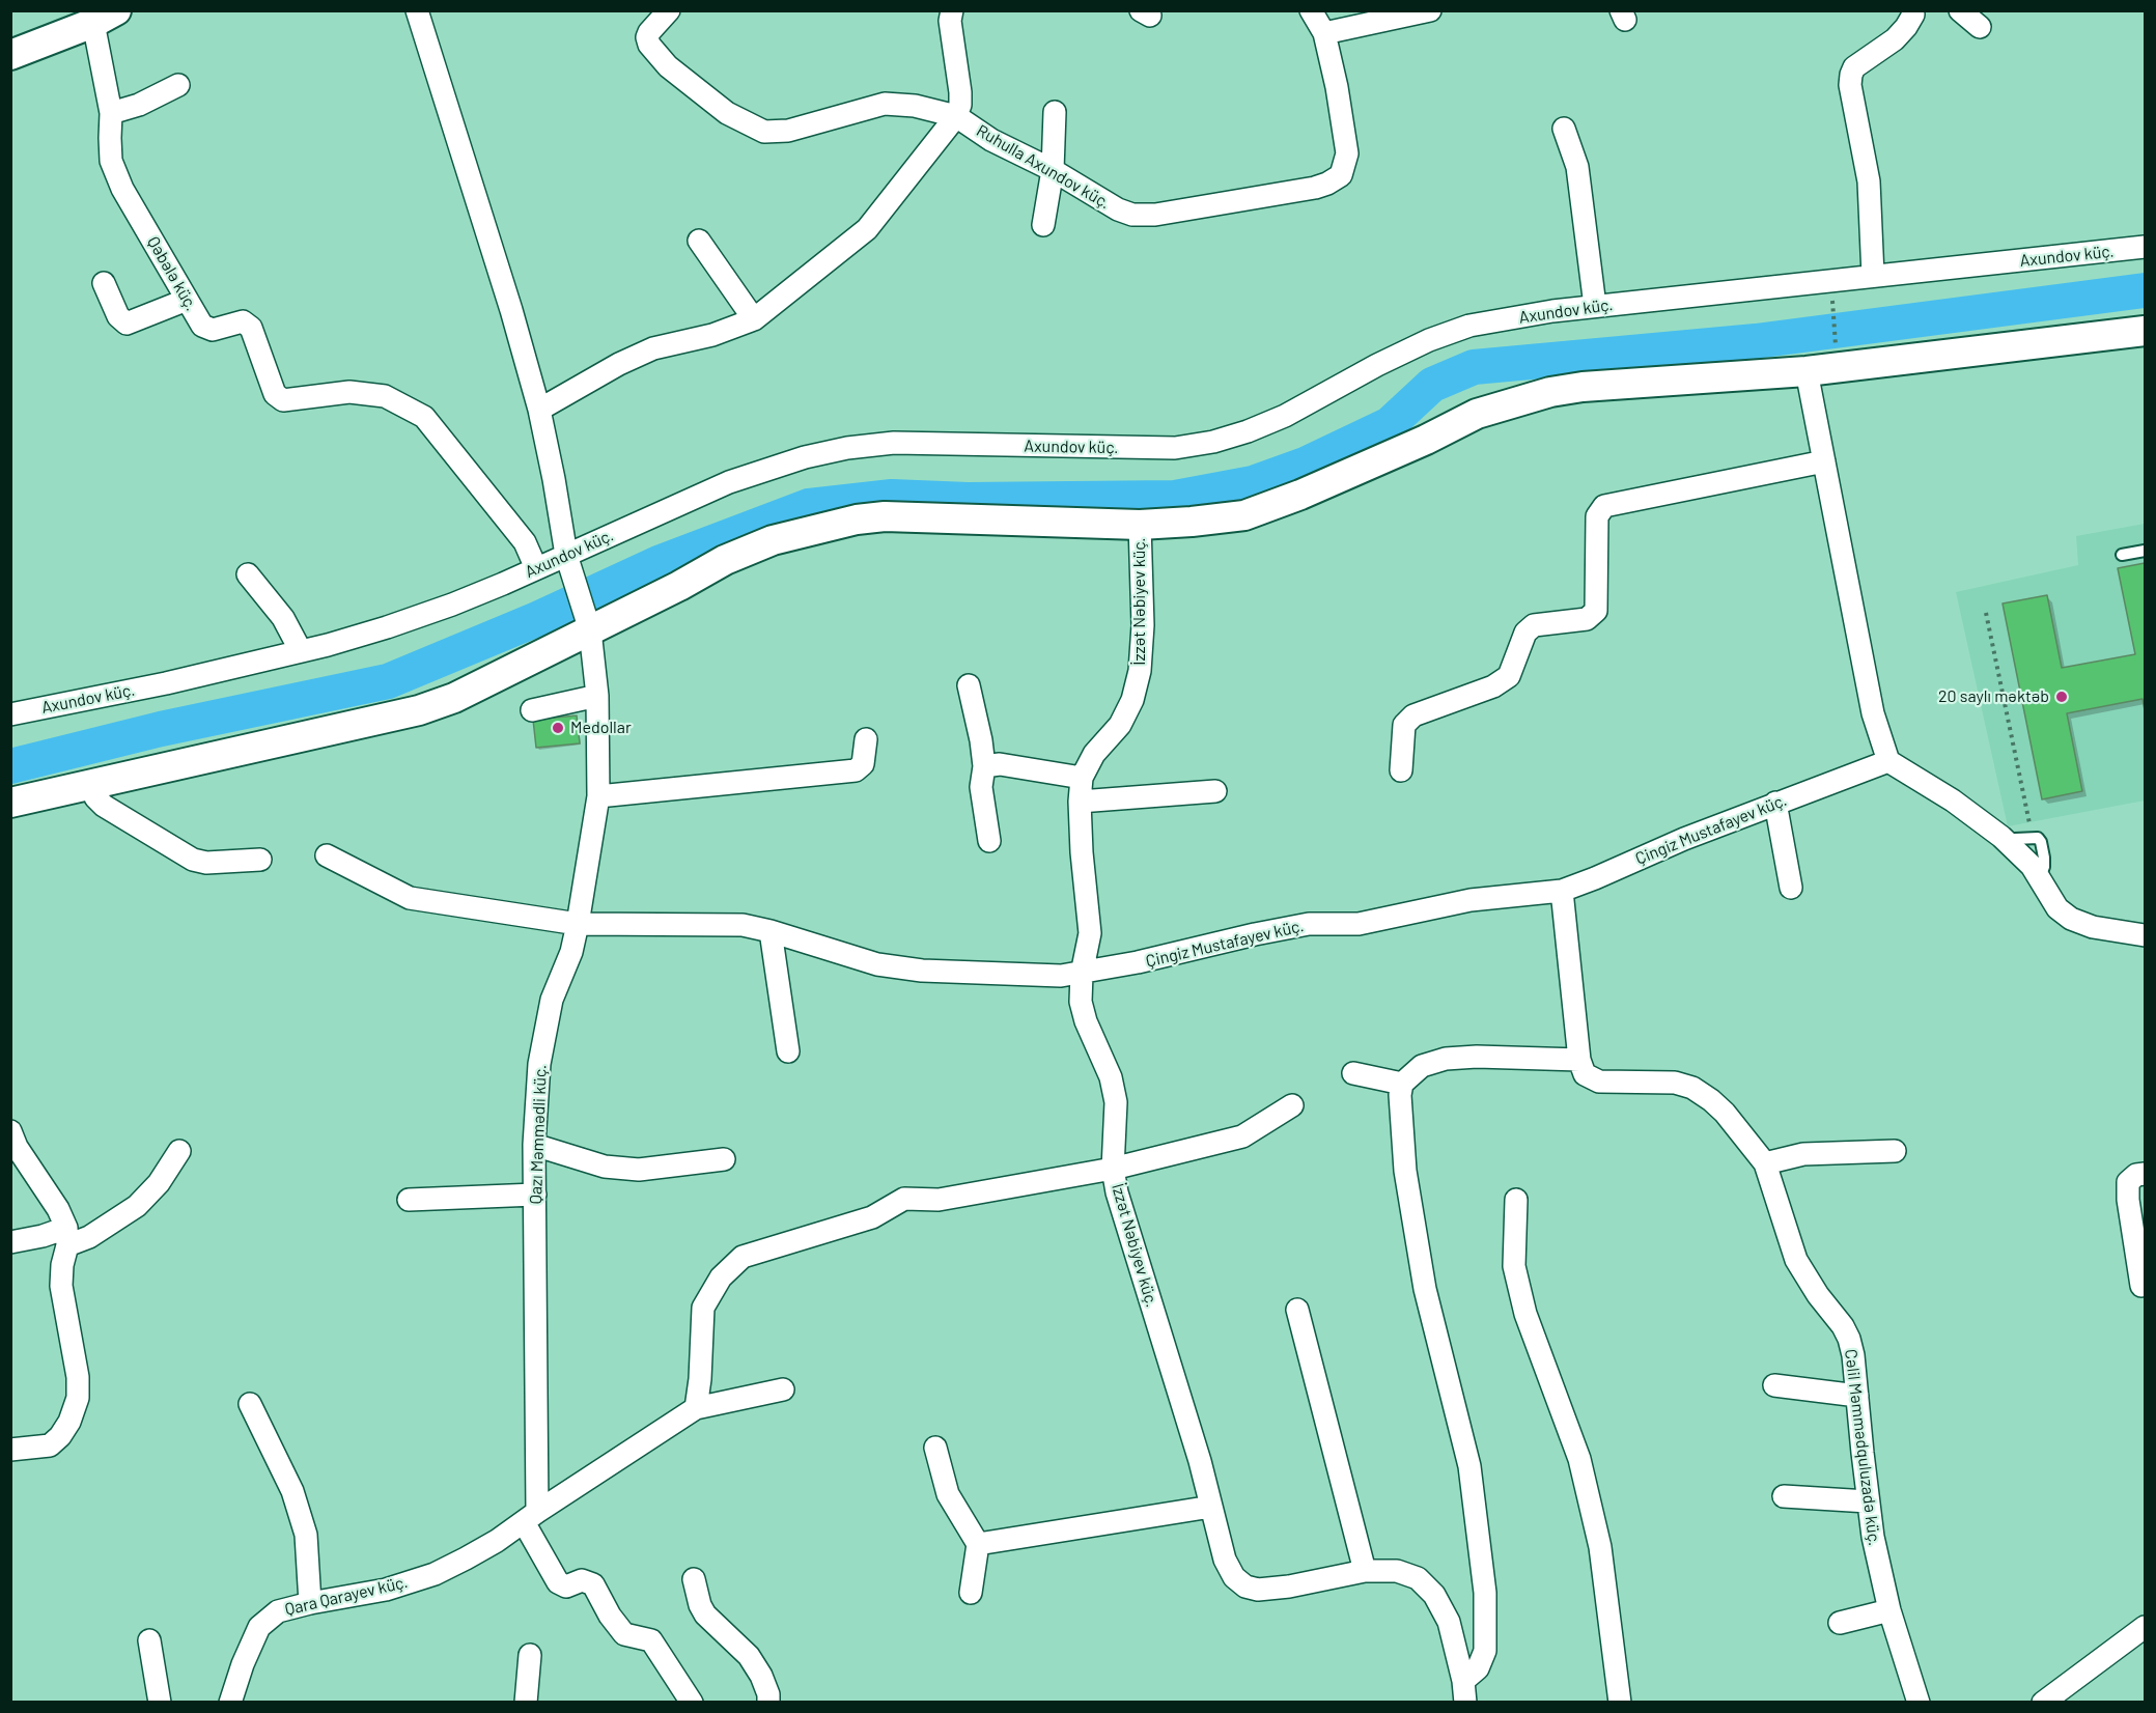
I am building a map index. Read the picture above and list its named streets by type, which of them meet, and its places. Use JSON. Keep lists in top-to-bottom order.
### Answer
{
  "streets": {
    "street": [
      "Ruhulla Axundov küç.",
      "Axundov küç.",
      "Qəbələ küç.",
      "İzzət Nəbiyev küç.",
      "Çingiz Mustafayev küç.",
      "Qazı Məmmədli küç.",
      "Cəlil Məmmədquluzadə küç.",
      "Qara Qarayev küç."
    ]
  },
  "crossings": [
    ["Axundov küç.", "Qəbələ küç."],
    ["Axundov küç.", "Qazı Məmmədli küç."],
    ["İzzət Nəbiyev küç.", "Çingiz Mustafayev küç."],
    ["Çingiz Mustafayev küç.", "Qazı Məmmədli küç."],
    ["Qazı Məmmədli küç.", "Qara Qarayev küç."]
  ],
  "places": ["20 saylı məktəb", "Medollar"]
}
